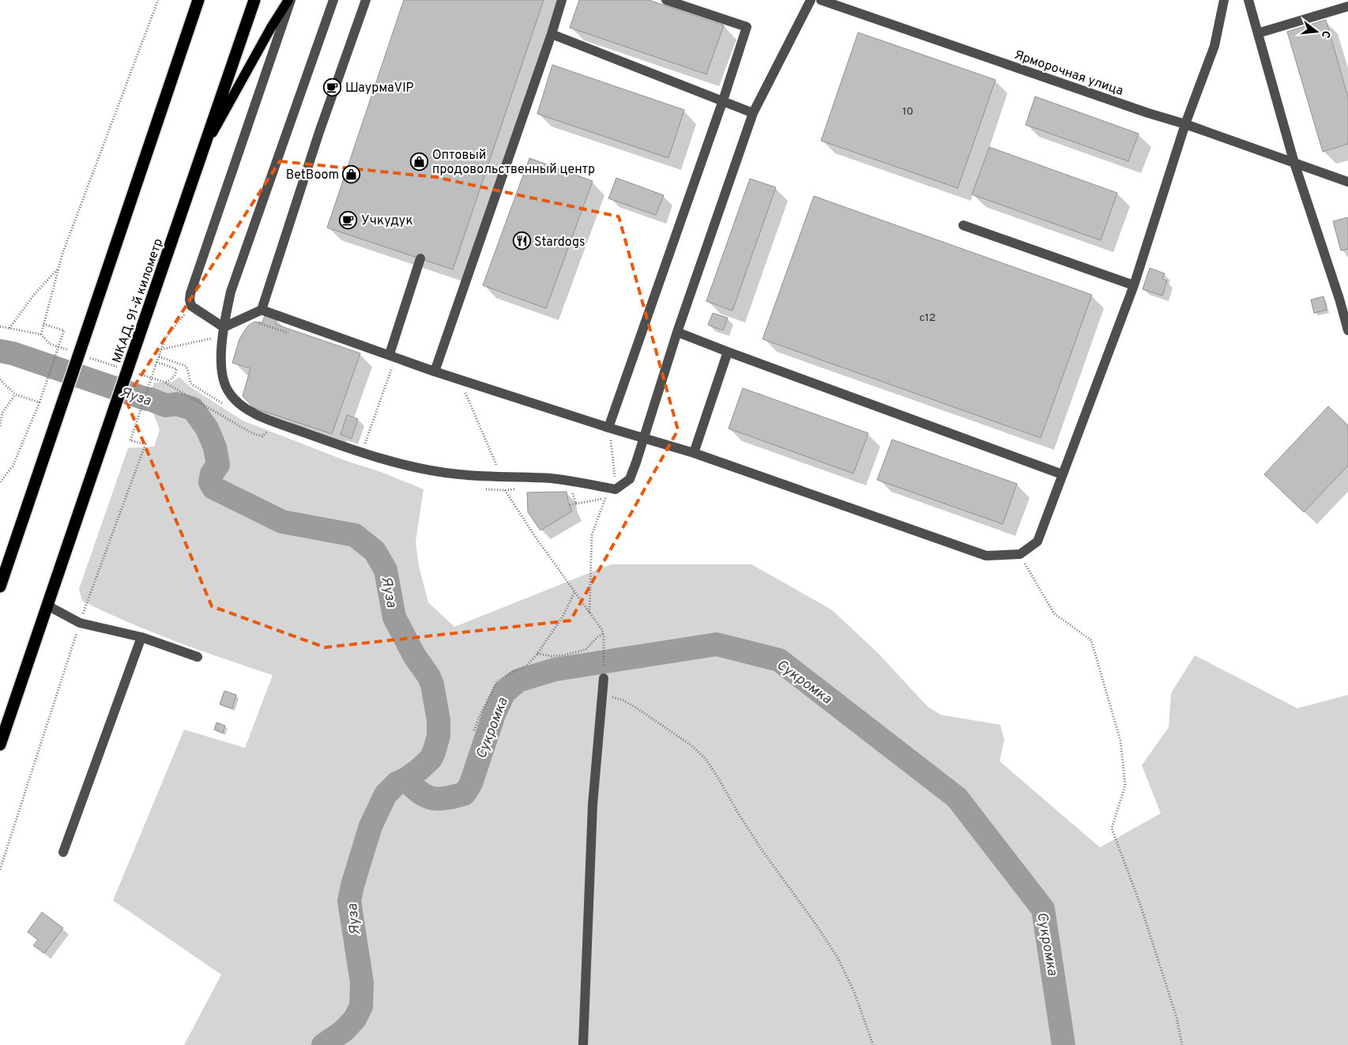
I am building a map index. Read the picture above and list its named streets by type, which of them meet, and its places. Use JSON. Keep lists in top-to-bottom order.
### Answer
{
  "streets": {
    "highway": ["МКАД, 91-й километр"],
    "lane": ["Ярморочная улица"]
  },
  "water": ["Яуза", "Сукромка"],
  "places": {
    "cafe": ["ШаурмаVIP", "Учкудук"],
    "shop": ["Оптовый продовольственный центр", "BetBoom"],
    "restaurant": ["Stardogs"]
  },
  "house_numbers": ["10", "с12"],
  "north": "right"
}
